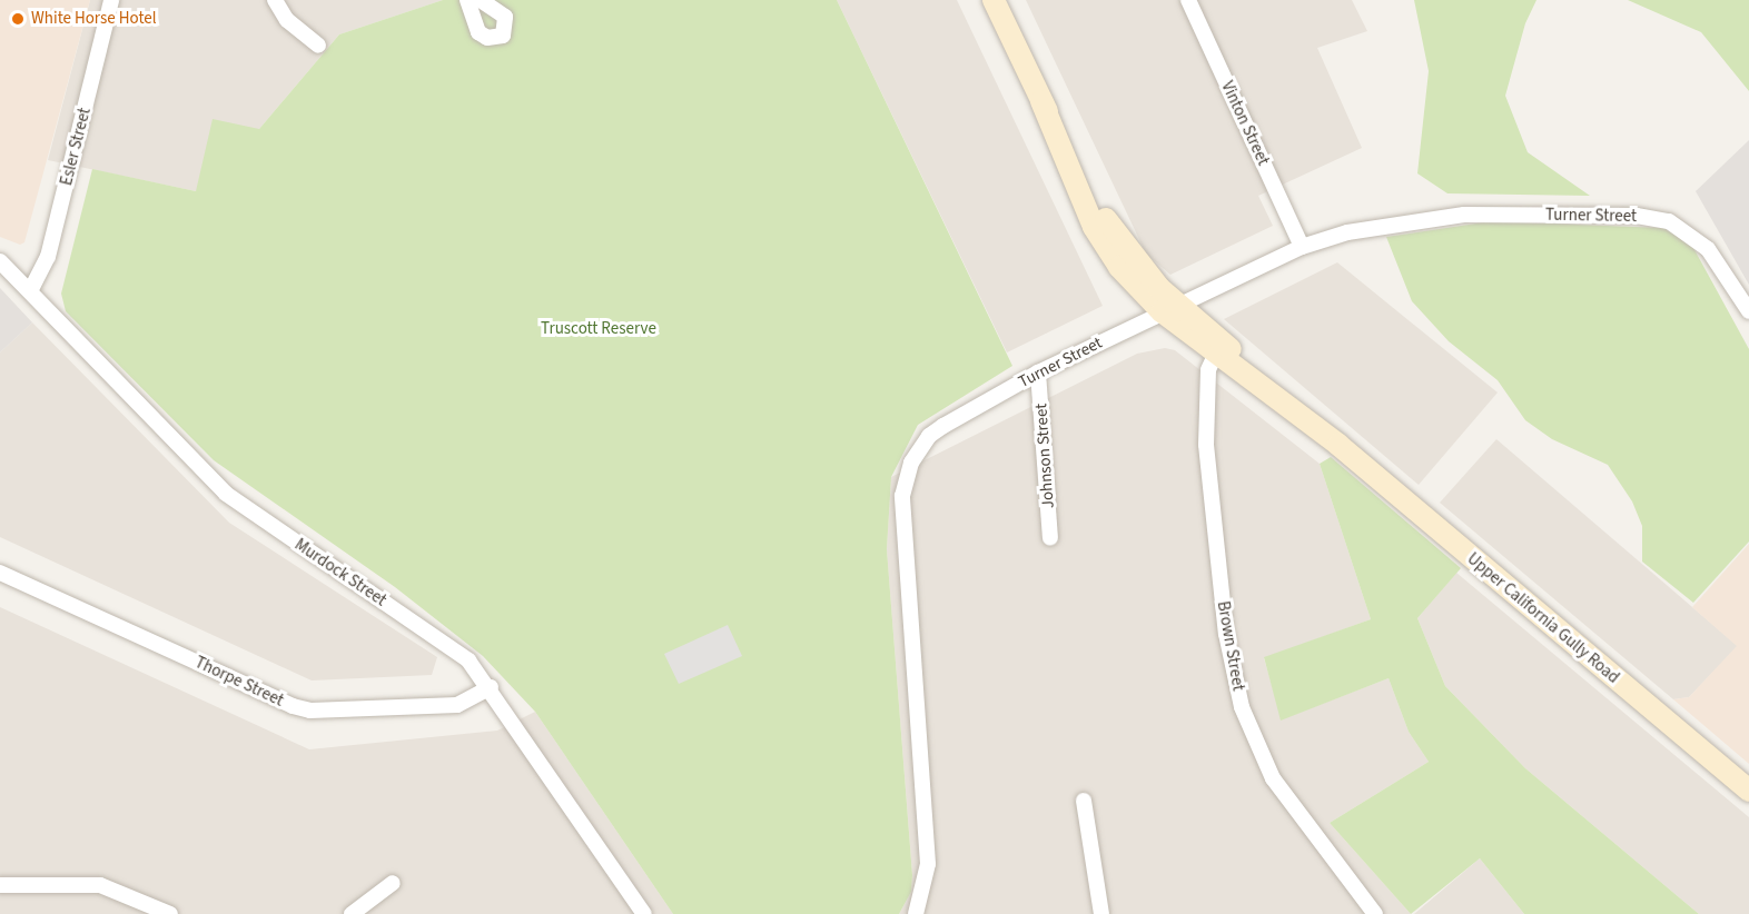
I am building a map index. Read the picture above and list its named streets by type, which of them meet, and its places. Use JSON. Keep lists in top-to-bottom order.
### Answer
{
  "streets": {
    "street": [
      "Vinton Street",
      "Esler Street",
      "Turner Street",
      "Johnson Street",
      "Murdock Street",
      "Upper California Gully Road",
      "Brown Street",
      "Thorpe Street"
    ]
  },
  "crossings": [
    ["Vinton Street", "Turner Street"],
    ["Esler Street", "Murdock Street"],
    ["Turner Street", "Johnson Street"],
    ["Turner Street", "Upper California Gully Road"],
    ["Murdock Street", "Thorpe Street"],
    ["Upper California Gully Road", "Brown Street"]
  ],
  "parks": ["Truscott Reserve"],
  "places": ["White Horse Hotel"]
}
